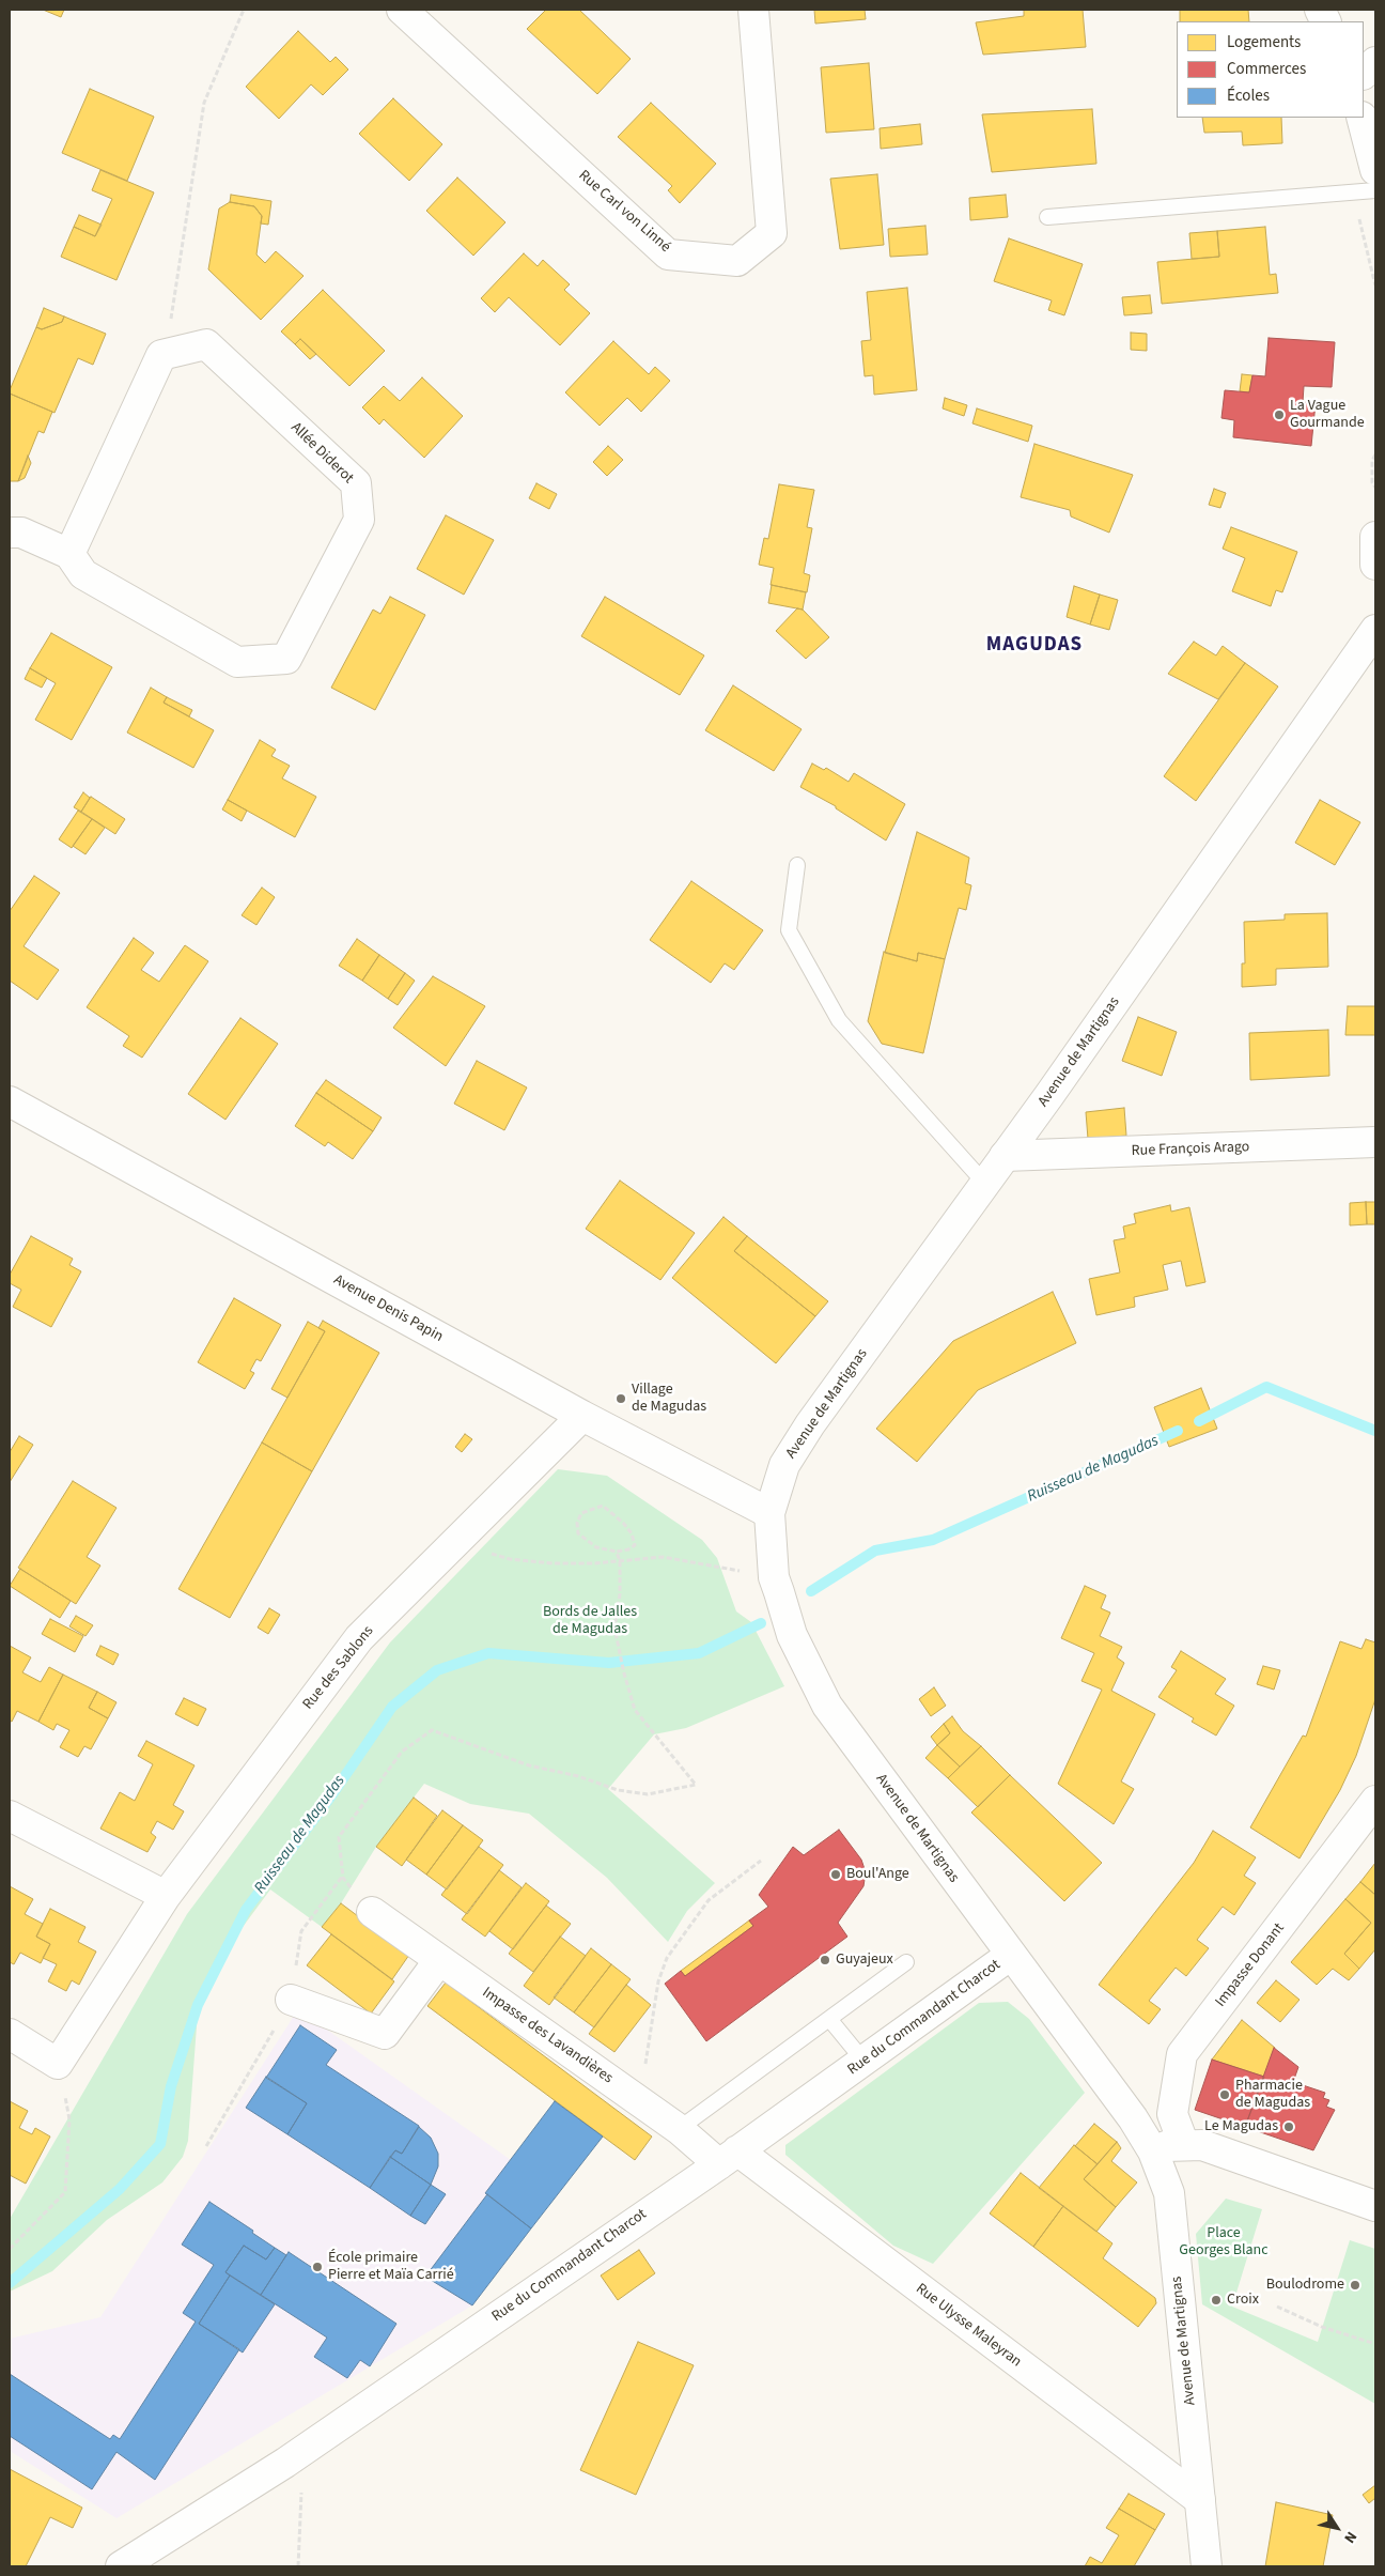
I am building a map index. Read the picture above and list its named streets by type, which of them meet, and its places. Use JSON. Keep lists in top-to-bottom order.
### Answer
{
  "streets": {
    "street": [
      "Rue Carl von Linné",
      "Allée Diderot",
      "Avenue de Martignas",
      "Rue François Arago",
      "Avenue Denis Papin",
      "Rue des Sablons",
      "Impasse Donant",
      "Rue du Commandant Charcot",
      "Impasse des Lavandières",
      "Rue Ulysse Maleyran"
    ]
  },
  "crossings": [
    ["Avenue de Martignas", "Rue François Arago"],
    ["Avenue de Martignas", "Avenue Denis Papin"],
    ["Avenue de Martignas", "Rue du Commandant Charcot"],
    ["Avenue de Martignas", "Rue Ulysse Maleyran"],
    ["Avenue Denis Papin", "Rue des Sablons"],
    ["Rue du Commandant Charcot", "Impasse des Lavandières"],
    ["Rue du Commandant Charcot", "Rue Ulysse Maleyran"],
    ["Impasse des Lavandières", "Rue Ulysse Maleyran"]
  ],
  "districts": ["MAGUDAS"],
  "water": ["Ruisseau de Magudas"],
  "parks": ["Bords de Jalles de Magudas", "Place Georges Blanc"],
  "places": [
    "La Vague Gourmande",
    "Village de Magudas",
    "Boul'Ange",
    "Guyajeux",
    "Pharmacie de Magudas",
    "Le Magudas",
    "École primaire Pierre et Maïa Carrié",
    "Boulodrome",
    "Croix"
  ],
  "legend": ["Logements", "Commerces", "Écoles"],
  "north": "bottom right"
}
